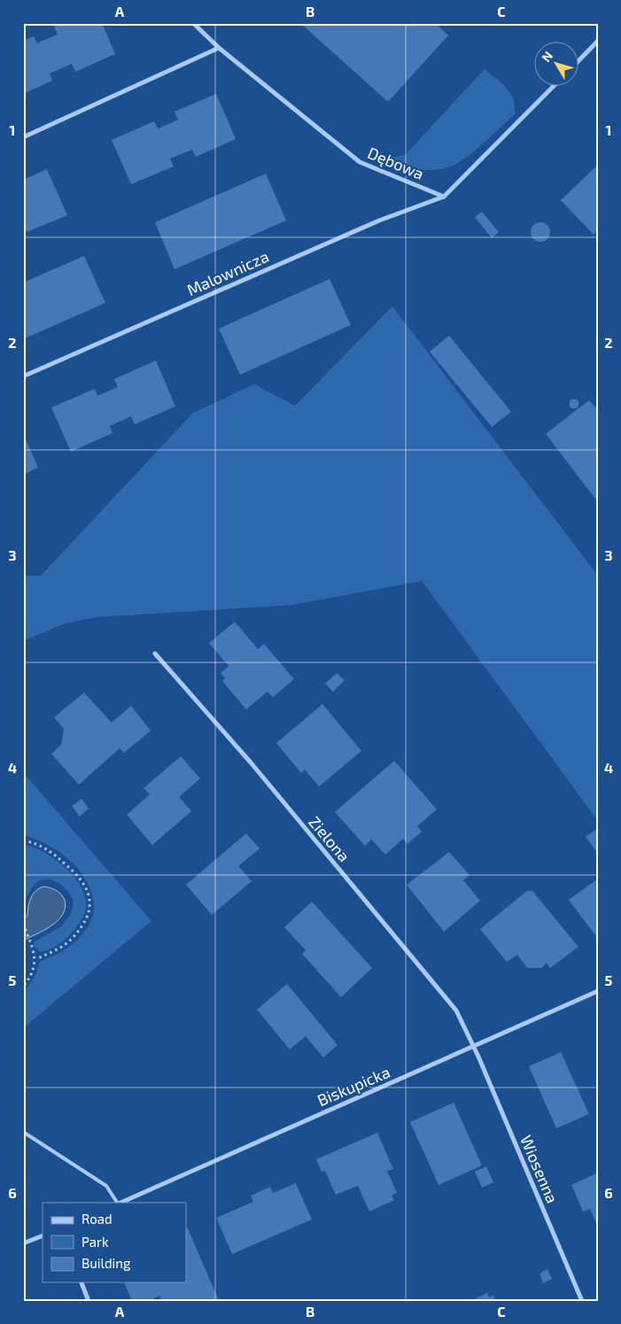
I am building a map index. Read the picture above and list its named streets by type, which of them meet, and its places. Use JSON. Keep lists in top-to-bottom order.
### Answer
{
  "streets": {
    "street": [
      "Dębowa",
      "Malownicza",
      "Zielona",
      "Biskupicka",
      "Wiosenna"
    ]
  },
  "crossings": [
    ["Dębowa", "Malownicza"],
    ["Zielona", "Biskupicka"],
    ["Zielona", "Wiosenna"],
    ["Biskupicka", "Wiosenna"]
  ],
  "legend": ["Road", "Park", "Building"],
  "north": "top left",
  "grid": {
    "columns": ["A", "B", "C"],
    "rows": [
      "1",
      "2",
      "3",
      "4",
      "5",
      "6"
    ]
  }
}
